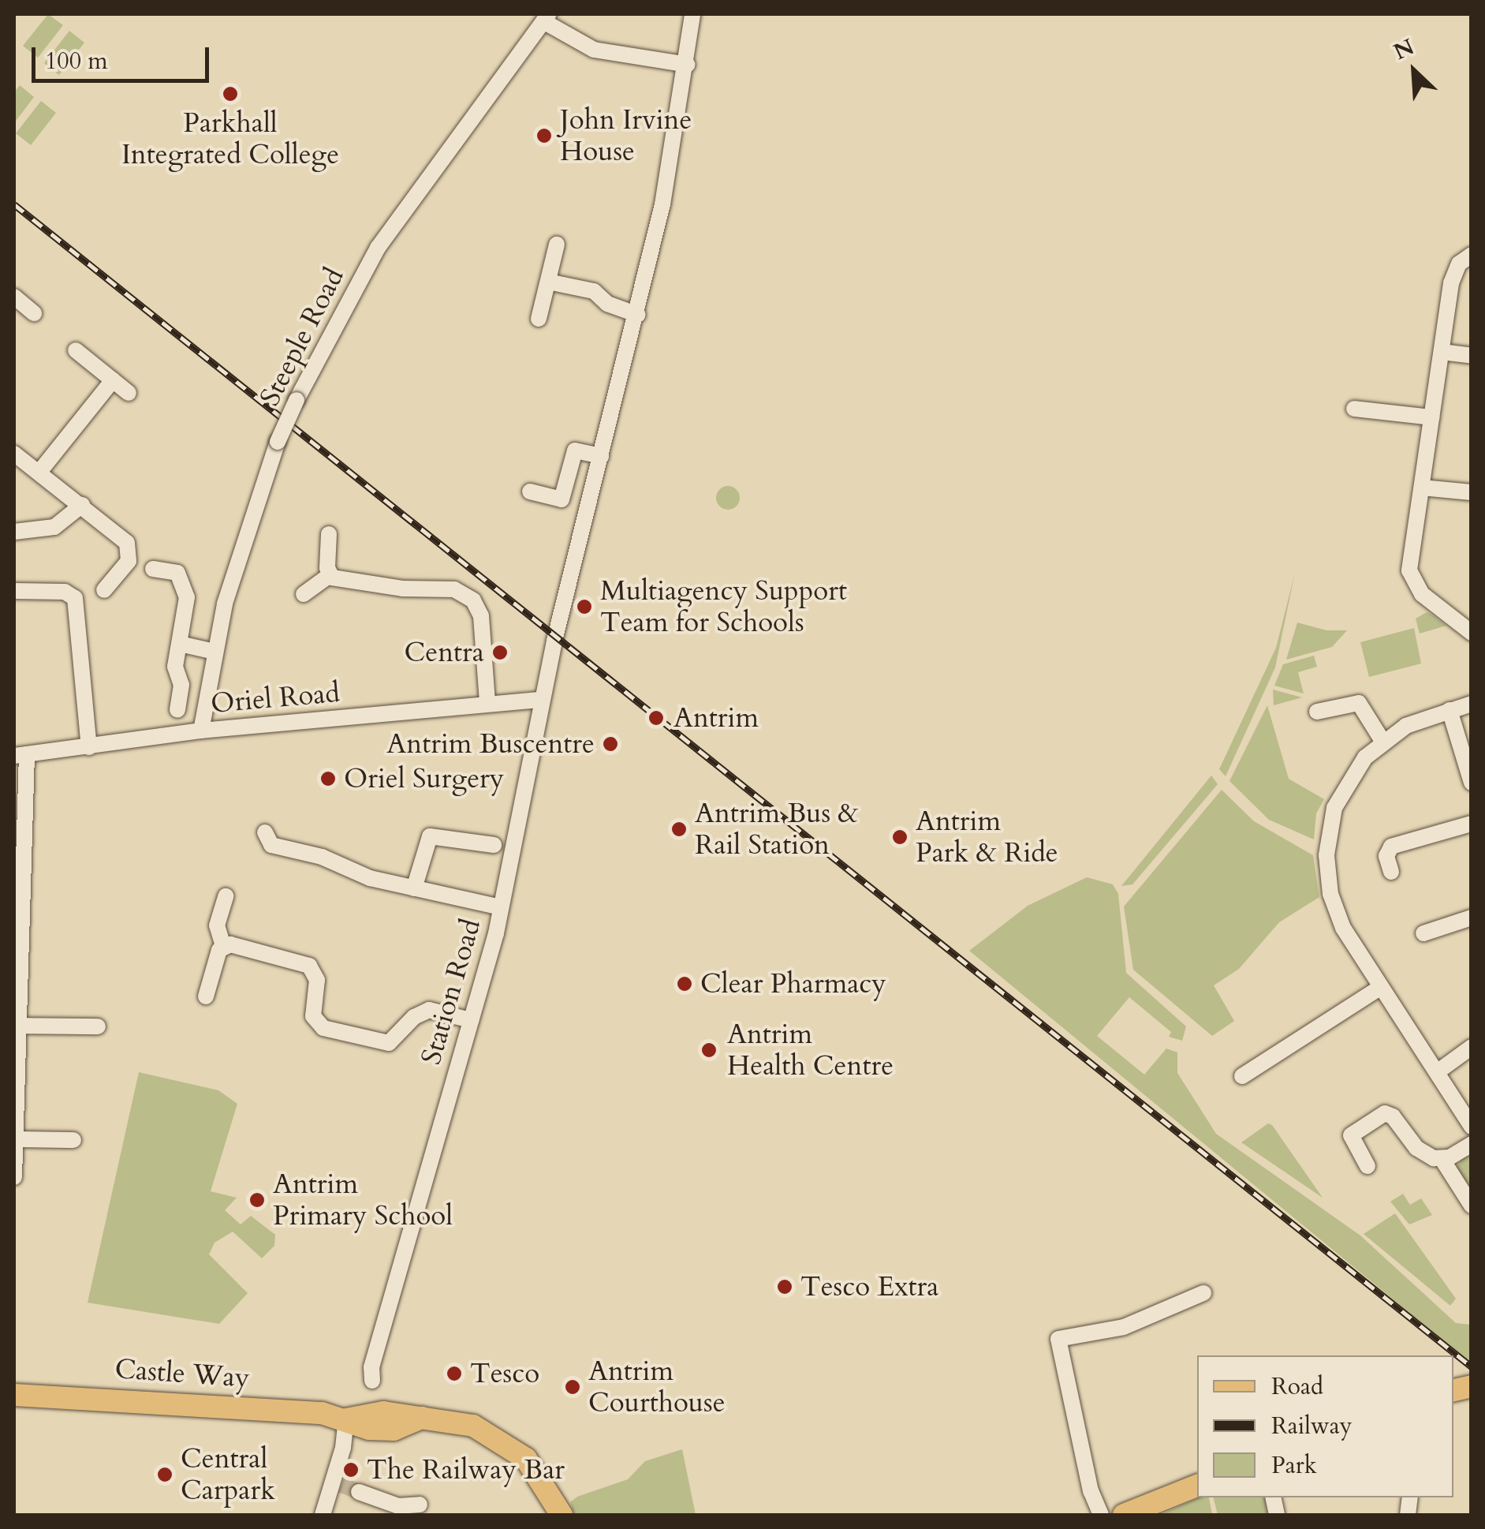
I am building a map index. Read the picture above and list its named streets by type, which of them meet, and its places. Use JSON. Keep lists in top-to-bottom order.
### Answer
{
  "streets": {
    "main road": ["Castle Way"],
    "street": ["Steeple Road", "Oriel Road", "Station Road"]
  },
  "crossings": [
    ["Steeple Road", "Oriel Road"],
    ["Oriel Road", "Station Road"]
  ],
  "places": [
    "Parkhall Integrated College",
    "John Irvine House",
    "Multiagency Support Team for Schools",
    "Centra",
    "Antrim",
    "Antrim Buscentre",
    "Oriel Surgery",
    "Antrim Bus & Rail Station",
    "Antrim Park & Ride",
    "Clear Pharmacy",
    "Antrim Health Centre",
    "Antrim Primary School",
    "Tesco Extra",
    "Tesco",
    "Antrim Courthouse",
    "The Railway Bar",
    "Central Carpark"
  ],
  "legend": ["Road", "Railway", "Park"],
  "scale_bar": "100 m",
  "north": "top left"
}
